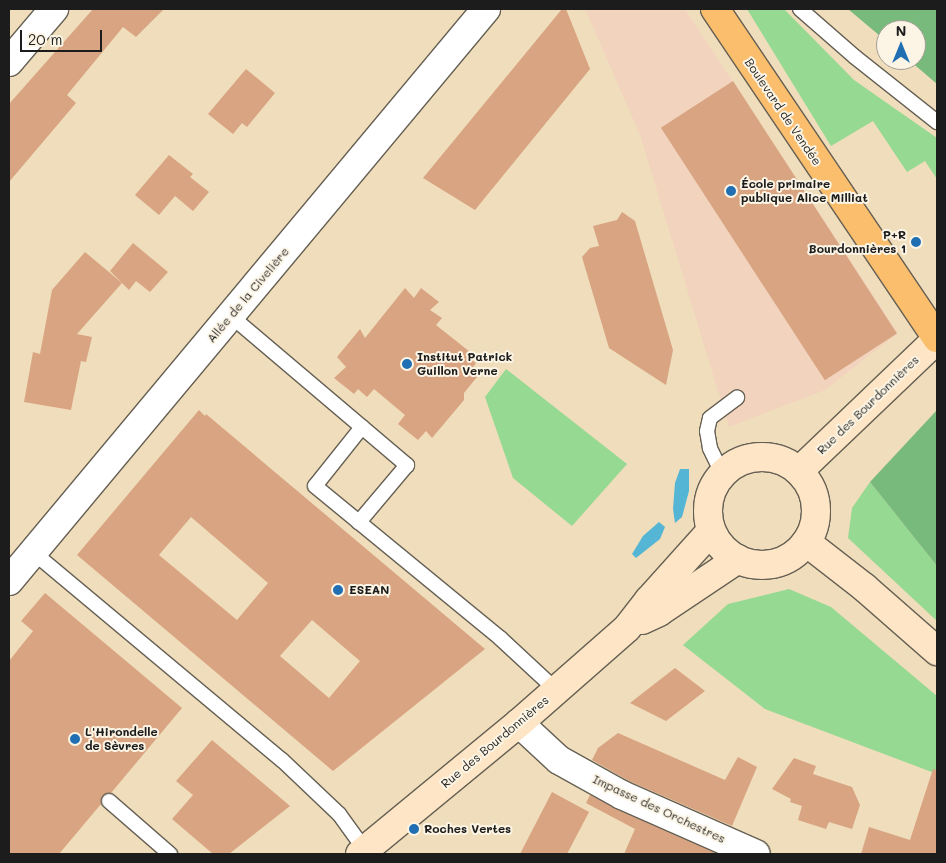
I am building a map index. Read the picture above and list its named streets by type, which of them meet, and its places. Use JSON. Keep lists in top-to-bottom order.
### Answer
{
  "streets": {
    "main road": ["Boulevard de Vendée"],
    "street": ["Allée de la Civelière", "Rue des Bourdonnières", "Impasse des Orchestres"]
  },
  "crossings": [
    ["Boulevard de Vendée", "Rue des Bourdonnières"],
    ["Rue des Bourdonnières", "Impasse des Orchestres"]
  ],
  "places": [
    "École primaire publique Alice Milliat",
    "P+R Bourdonnières 1",
    "Institut Patrick Guillon Verne",
    "ESEAN",
    "L'Hirondelle de Sèvres",
    "Roches Vertes"
  ],
  "scale_bar": "20 m",
  "north": "top"
}
